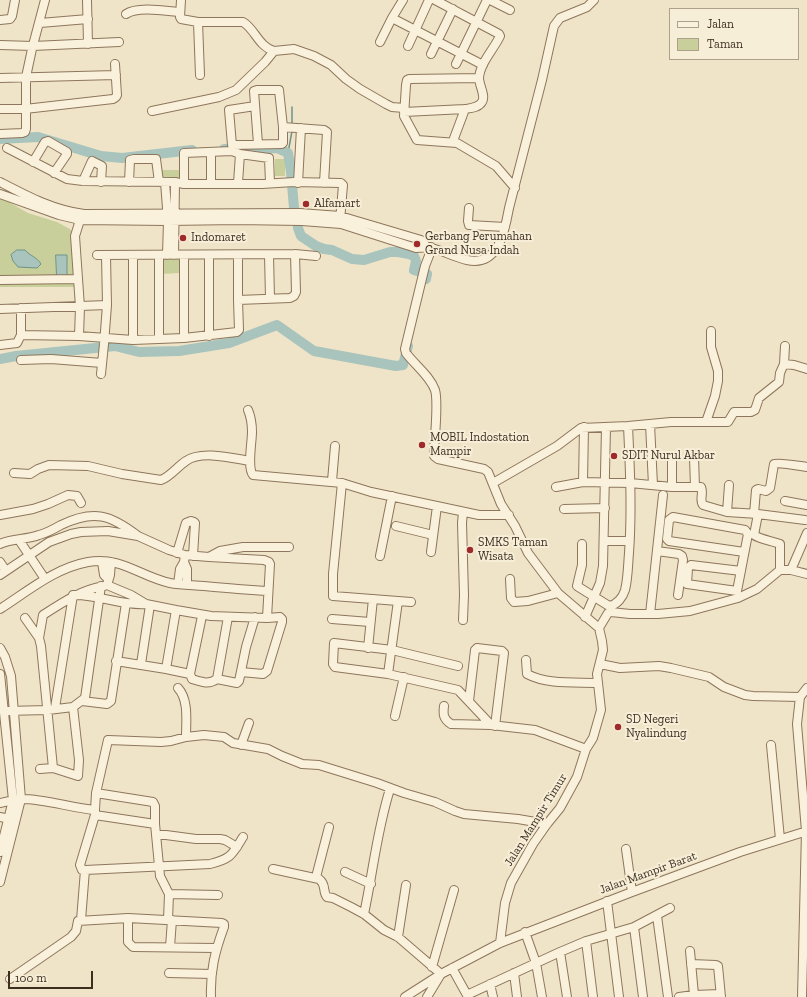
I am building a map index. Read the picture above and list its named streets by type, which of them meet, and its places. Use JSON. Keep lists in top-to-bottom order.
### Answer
{
  "streets": {
    "street": ["Jalan Mampir Timur", "Jalan Mampir Barat"]
  },
  "crossings": [
    ["Jalan Mampir Timur", "Jalan Mampir Barat"]
  ],
  "places": [
    "Alfamart",
    "Indomaret",
    "Gerbang Perumahan Grand Nusa Indah",
    "MOBIL Indostation Mampir",
    "SDIT Nurul Akbar",
    "SMKS Taman Wisata",
    "SD Negeri Nyalindung"
  ],
  "legend": ["Jalan", "Taman"],
  "scale_bar": "100 m"
}
